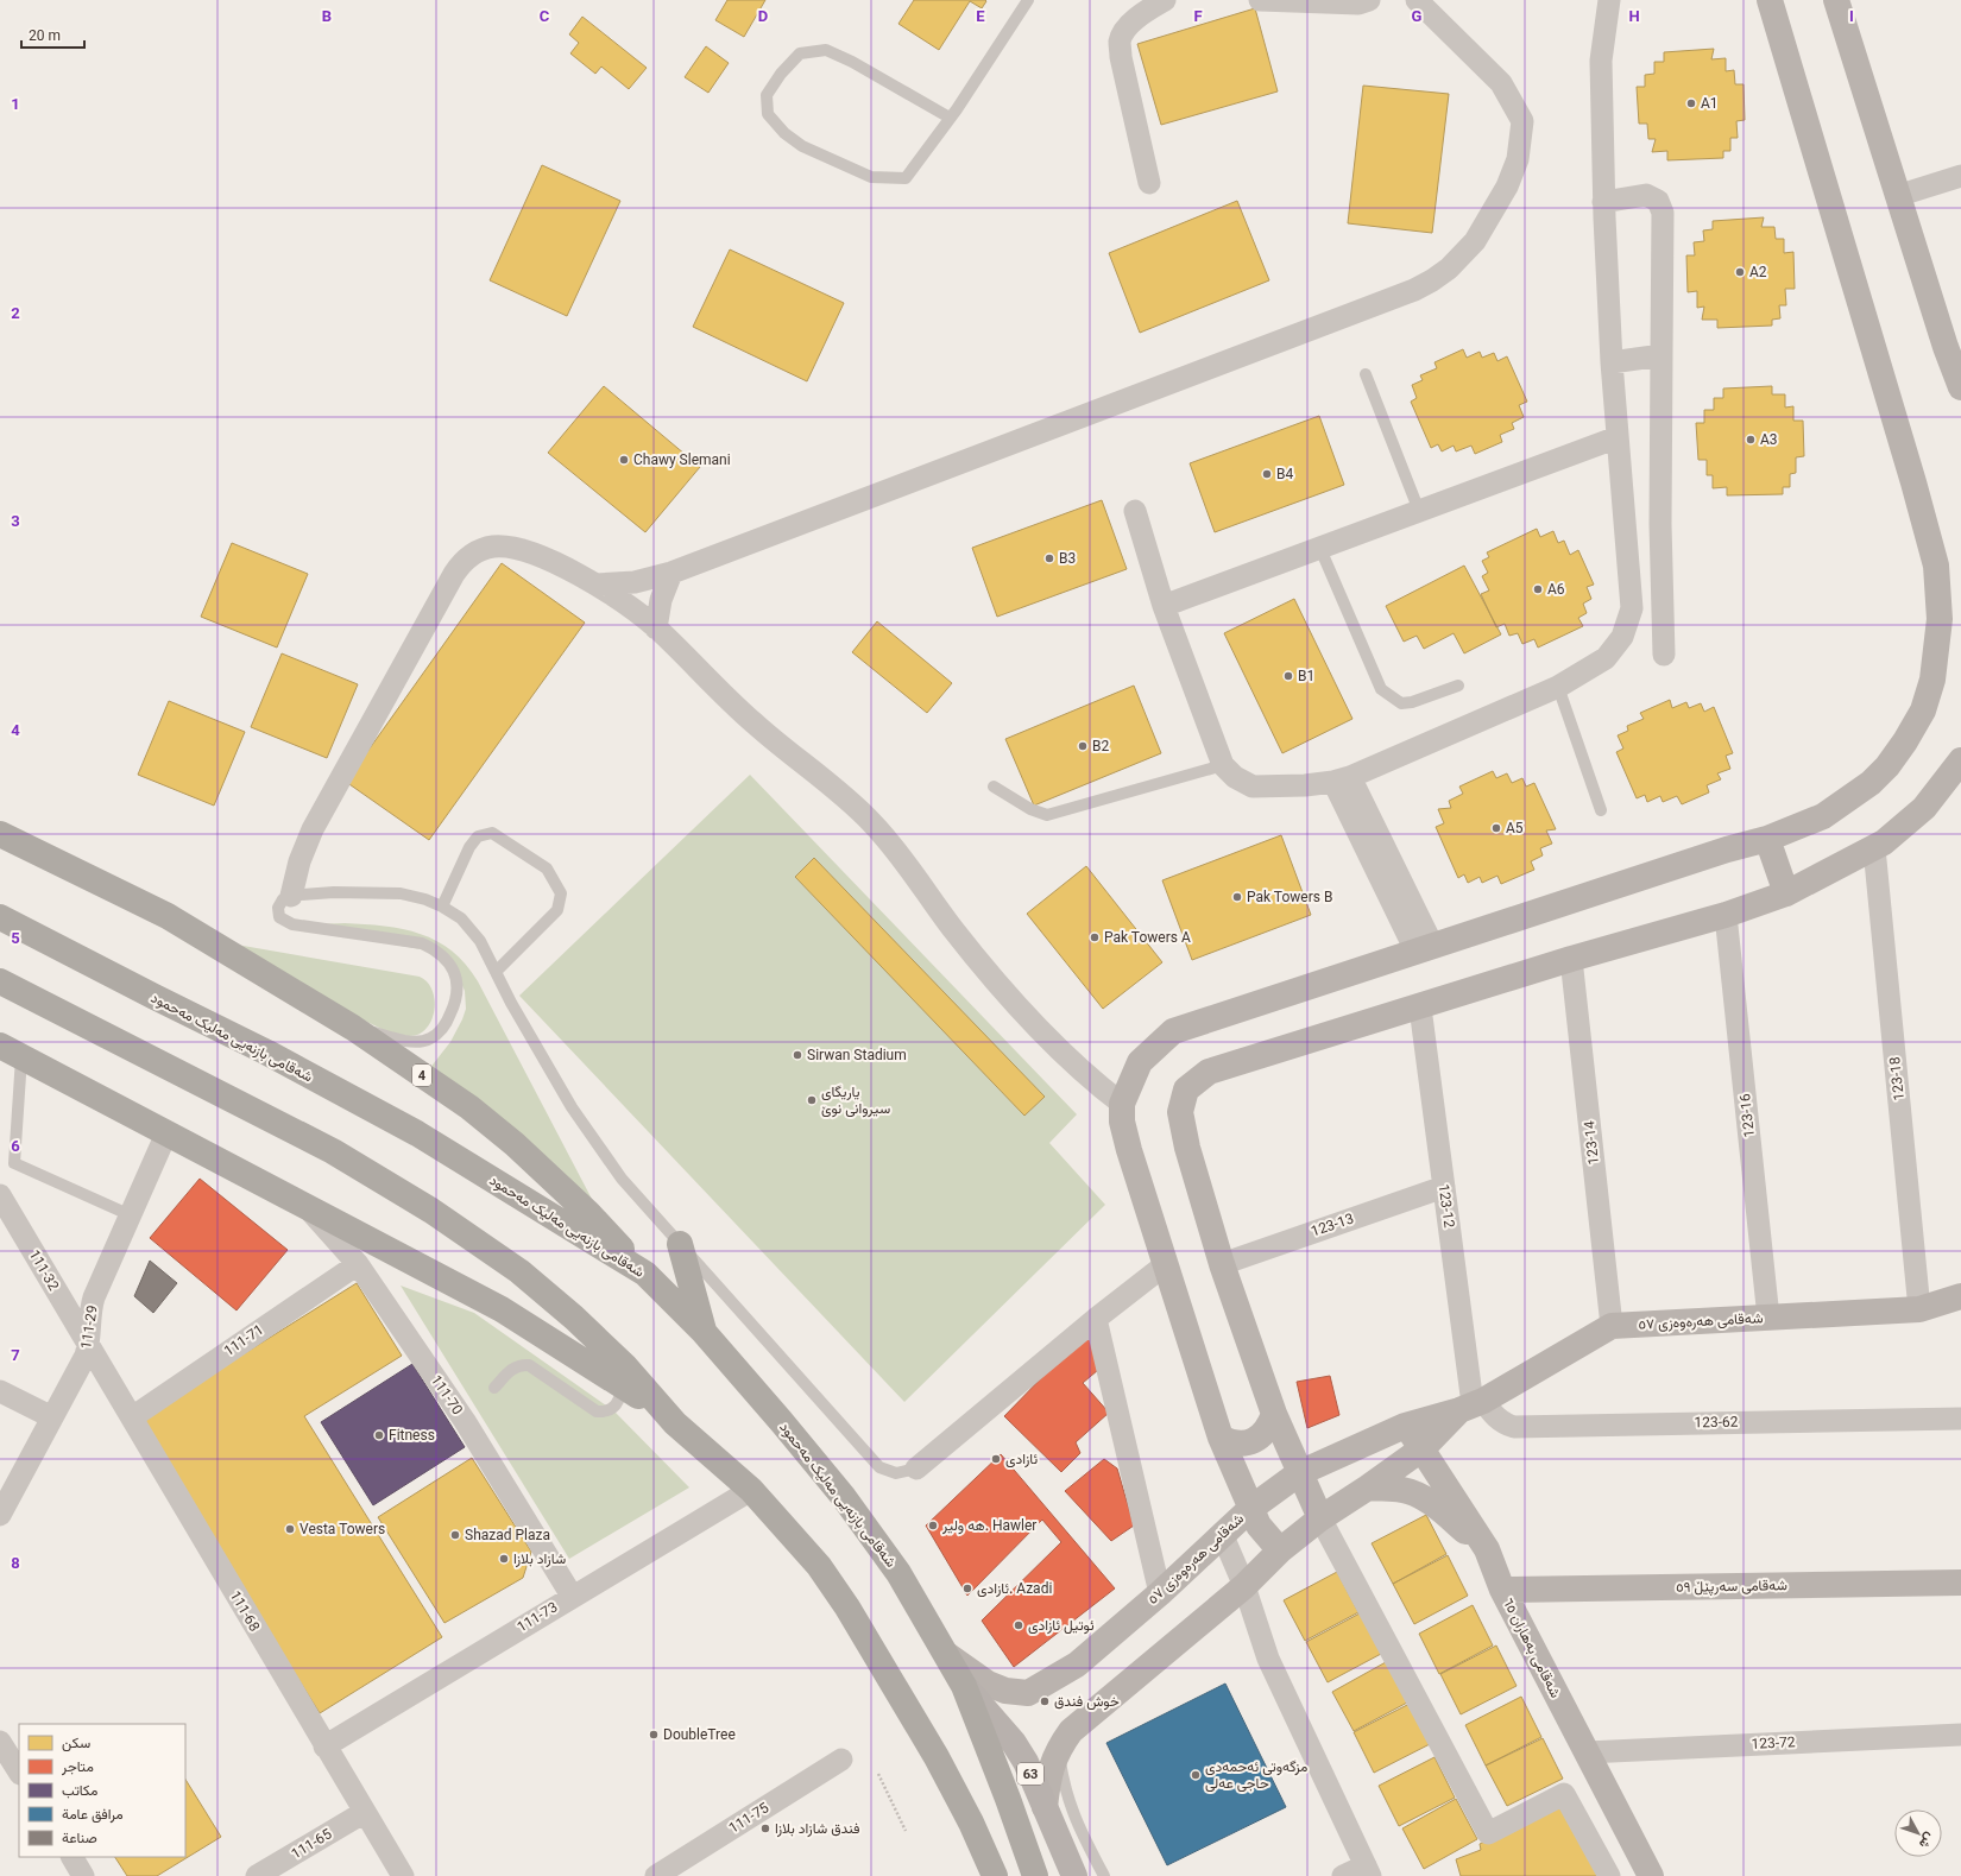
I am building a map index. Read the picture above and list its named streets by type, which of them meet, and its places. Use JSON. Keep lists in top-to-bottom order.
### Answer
{
  "streets": {
    "highway": ["شەقامی بازنەیی مەلیک مەحمود", "4"],
    "main road": ["63"],
    "street": [
      "123-18",
      "123-16",
      "123-14",
      "123-12",
      "123-13",
      "111-32",
      "شەقامی هەرەوەزی ٥٧",
      "111-29",
      "111-71",
      "111-70",
      "123-62",
      "شەقامی سەرپێڵ ٥٩",
      "111-68",
      "111-73",
      "شەقامی بەهاران ٦٥",
      "123-72",
      "111-75",
      "111-65"
    ]
  },
  "crossings": [
    ["شەقامی بازنەیی مەلیک مەحمود", "4"],
    ["شەقامی بازنەیی مەلیک مەحمود", "شەقامی هەرەوەزی ٥٧"],
    ["شەقامی بازنەیی مەلیک مەحمود", "63"],
    ["123-18", "شەقامی هەرەوەزی ٥٧"],
    ["123-16", "شەقامی هەرەوەزی ٥٧"],
    ["123-14", "شەقامی هەرەوەزی ٥٧"],
    ["123-12", "123-13"],
    ["123-12", "شەقامی هەرەوەزی ٥٧"],
    ["123-12", "123-62"],
    ["111-32", "111-29"],
    ["111-32", "111-68"],
    ["شەقامی هەرەوەزی ٥٧", "123-62"],
    ["شەقامی هەرەوەزی ٥٧", "شەقامی بەهاران ٦٥"],
    ["شەقامی هەرەوەزی ٥٧", "63"],
    ["111-29", "111-68"],
    ["111-71", "111-70"],
    ["111-71", "111-68"],
    ["111-70", "111-73"],
    ["شەقامی سەرپێڵ ٥٩", "شەقامی بەهاران ٦٥"],
    ["111-68", "111-73"],
    ["111-68", "111-65"],
    ["شەقامی بەهاران ٦٥", "123-72"]
  ],
  "places": [
    "A1",
    "A2",
    "A3",
    "Chawy Slemani",
    "B4",
    "B3",
    "A6",
    "B1",
    "B2",
    "A5",
    "Pak Towers B",
    "Pak Towers A",
    "Sirwan Stadium",
    "یاریگای سیروانی نوێ",
    "Fitness",
    "ئازادی",
    "هه ولير. Hawler",
    "Vesta Towers",
    "Shazad Plaza",
    "شازاد بلازا",
    "ئازادى. Azadi",
    "ئوتیل ئازادی",
    "خوش فندق",
    "DoubleTree",
    "مزگەوتی ئەحمەدی حاجی عەلی",
    "فندق شازاد بلازا"
  ],
  "legend": [
    "سكن",
    "متاجر",
    "مكاتب",
    "مرافق عامة",
    "صناعة"
  ],
  "scale_bar": "20 m",
  "north": "bottom right",
  "grid": {
    "columns": [
      "B",
      "C",
      "D",
      "E",
      "F",
      "G",
      "H",
      "I"
    ],
    "rows": [
      "1",
      "2",
      "3",
      "4",
      "5",
      "6",
      "7",
      "8"
    ]
  }
}
